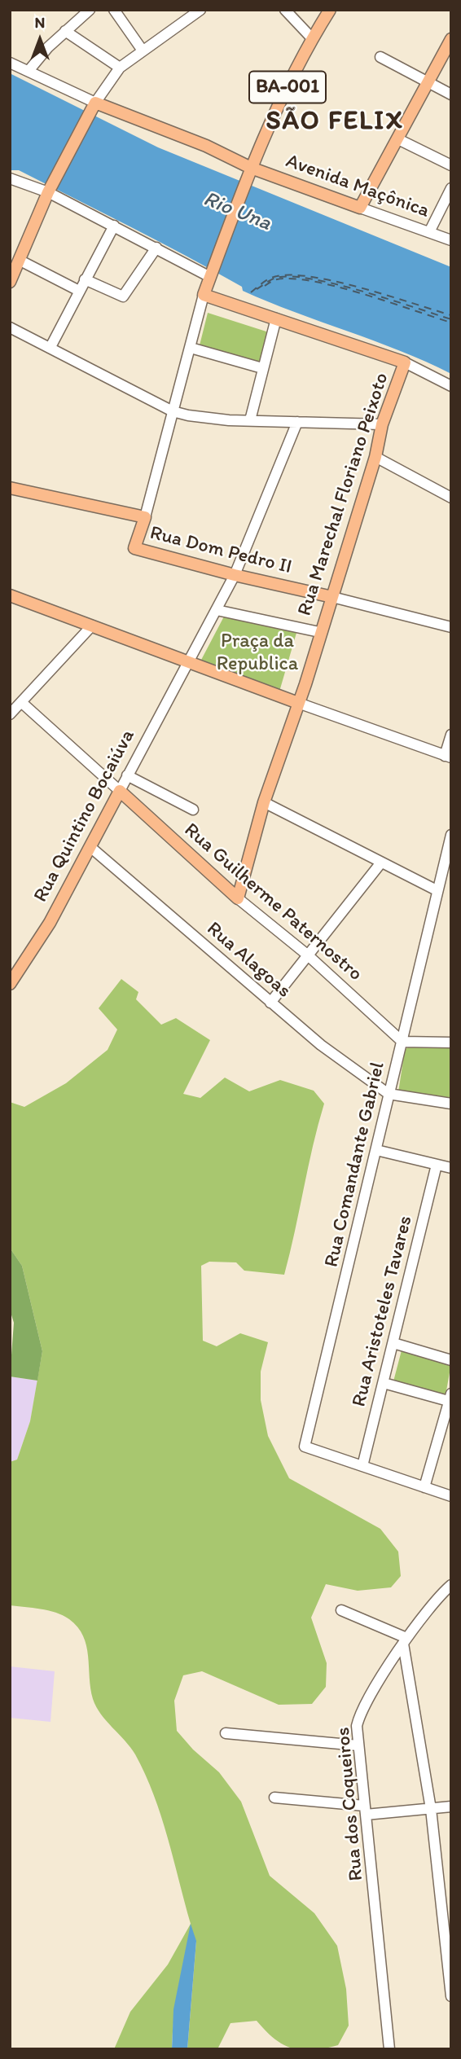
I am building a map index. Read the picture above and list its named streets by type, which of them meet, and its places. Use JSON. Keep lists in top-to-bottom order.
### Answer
{
  "streets": {
    "main road": [
      "BA-001",
      "Avenida Maçônica",
      "Rua Marechal Floriano Peixoto",
      "Rua Dom Pedro II",
      "Rua Quintino Bocaiúva",
      "Rua Guilherme Paternostro"
    ],
    "street": [
      "Rua Alagoas",
      "Rua Comandante Gabriel",
      "Rua Aristoteles Tavares",
      "Rua dos Coqueiros"
    ]
  },
  "crossings": [
    ["BA-001", "Avenida Maçônica"],
    ["Rua Marechal Floriano Peixoto", "Rua Dom Pedro II"],
    ["Rua Marechal Floriano Peixoto", "Rua Guilherme Paternostro"],
    ["Rua Dom Pedro II", "Rua Quintino Bocaiúva"],
    ["Rua Quintino Bocaiúva", "Rua Guilherme Paternostro"],
    ["Rua Quintino Bocaiúva", "Rua Alagoas"],
    ["Rua Guilherme Paternostro", "Rua Comandante Gabriel"],
    ["Rua Alagoas", "Rua Comandante Gabriel"],
    ["Rua Comandante Gabriel", "Rua Aristoteles Tavares"]
  ],
  "districts": ["SÃO FELIX"],
  "water": ["Rio Una"],
  "parks": ["Praça da Republica"],
  "north": "top"
}
